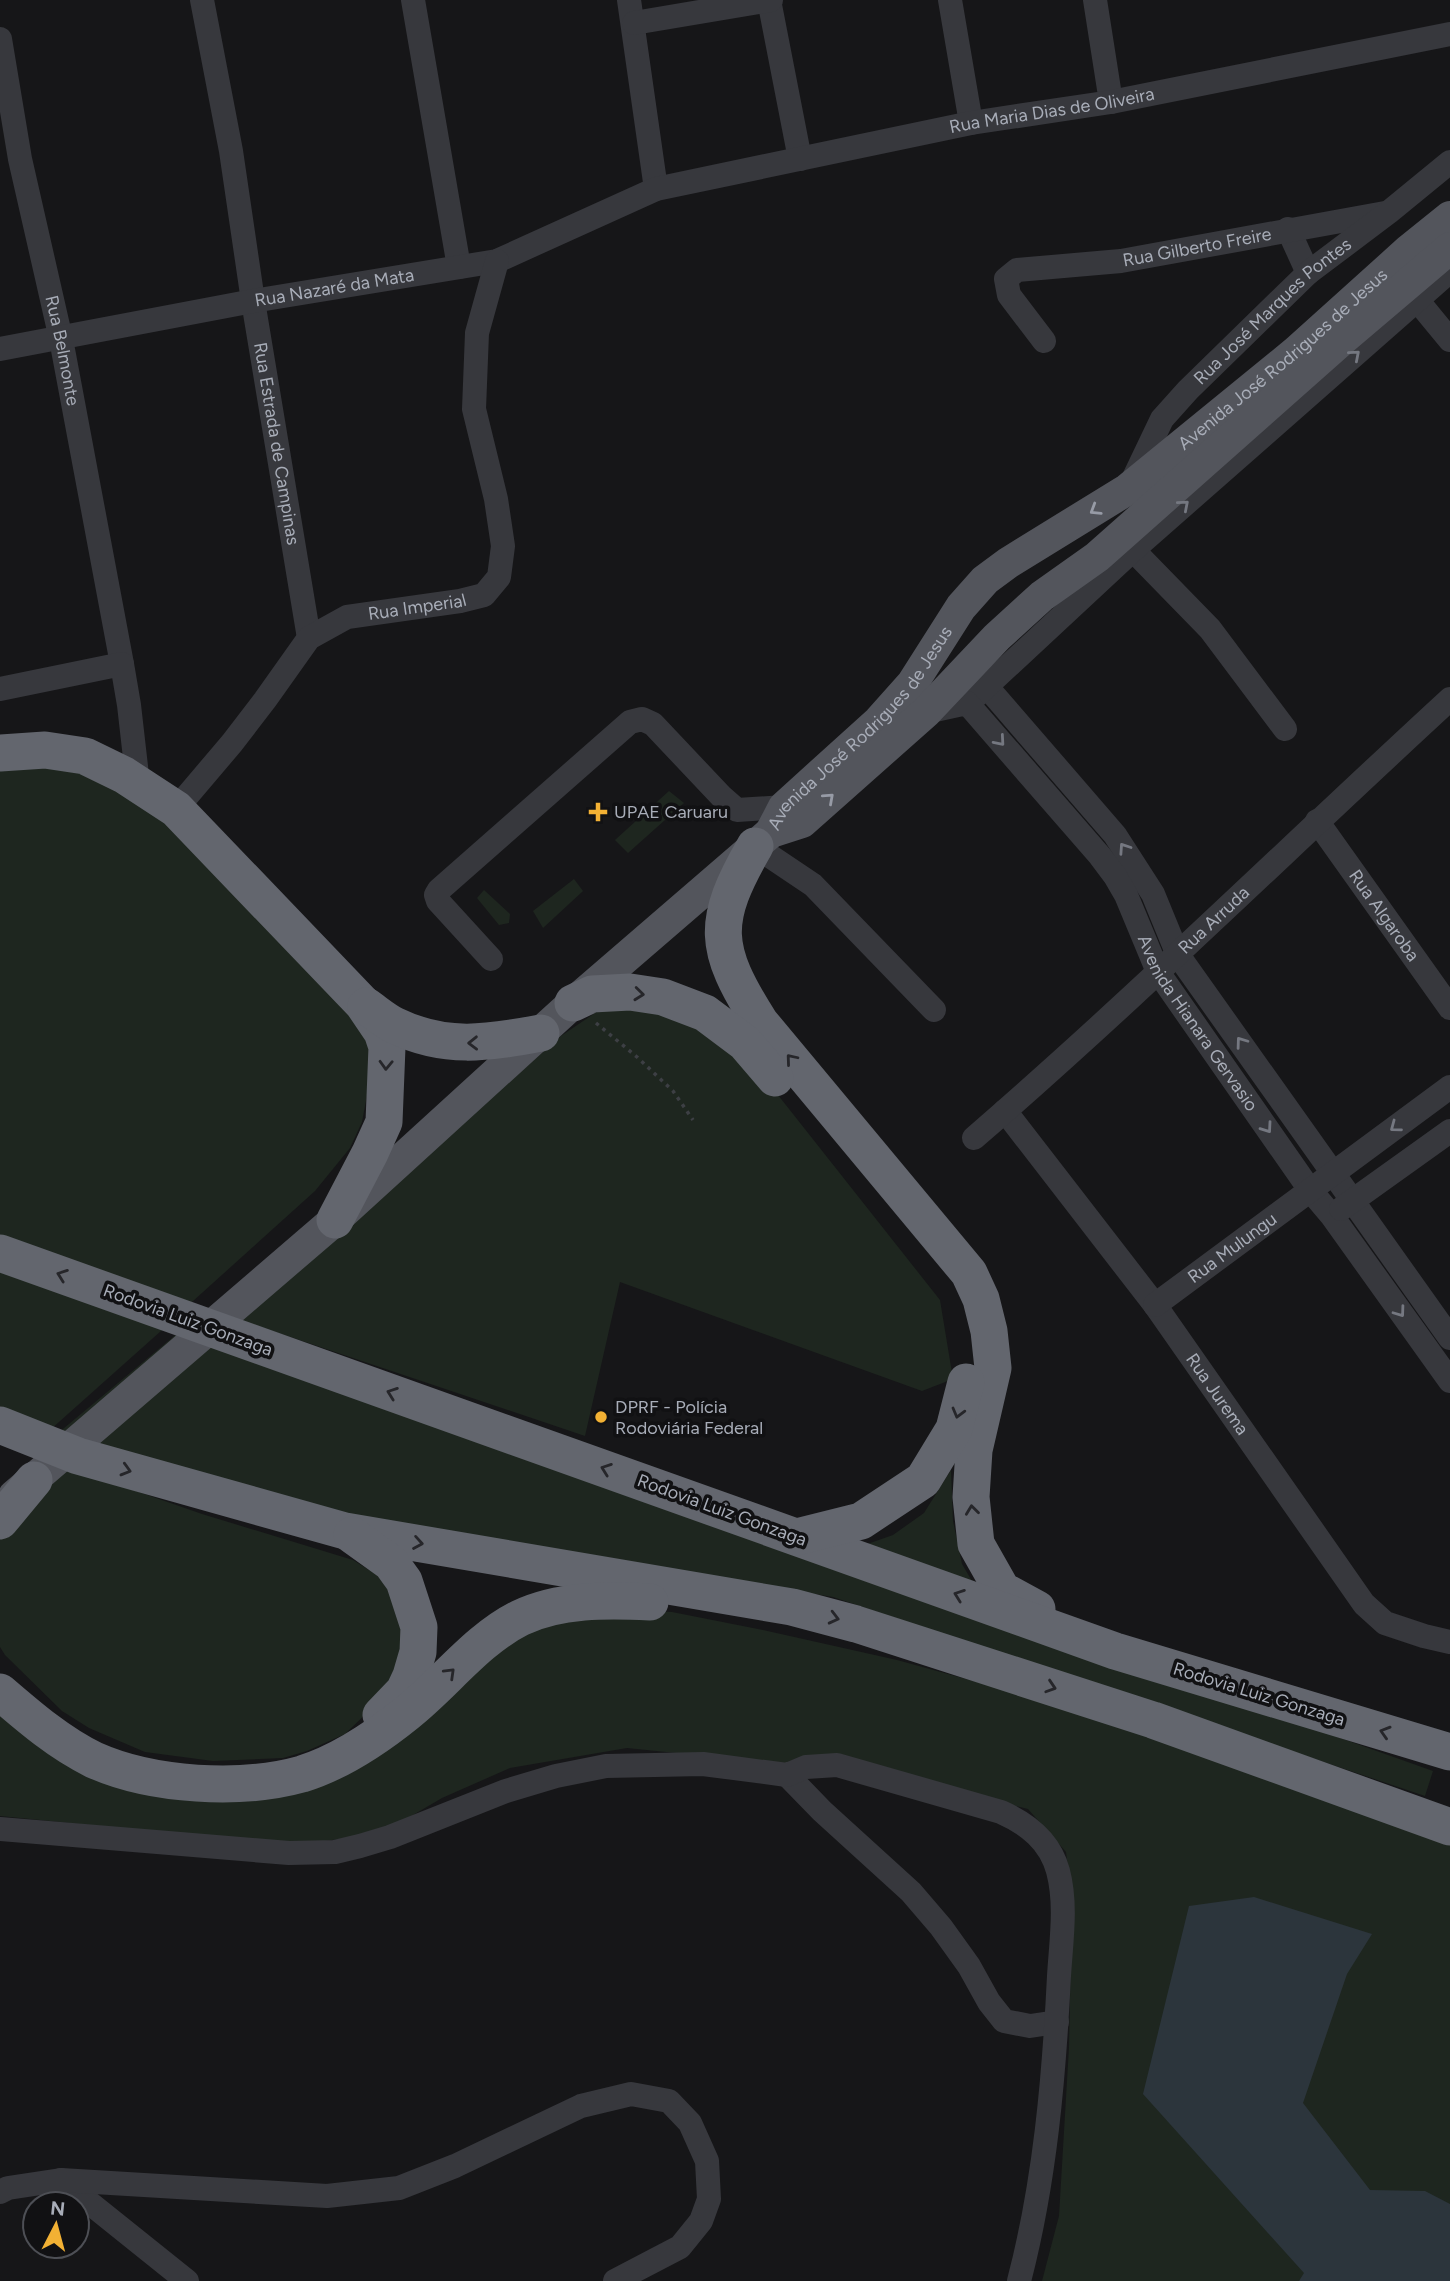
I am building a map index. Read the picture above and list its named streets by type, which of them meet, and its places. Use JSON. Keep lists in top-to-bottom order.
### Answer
{
  "streets": {
    "highway": ["Rodovia Luiz Gonzaga"],
    "main road": ["Avenida José Rodrigues de Jesus"],
    "street": [
      "Rua Maria Dias de Oliveira",
      "Rua Gilberto Freire",
      "Rua Nazaré da Mata",
      "Rua José Marques Pontes",
      "Rua Belmonte",
      "Rua Estrada de Campinas",
      "Rua Imperial",
      "Rua Algaroba",
      "Rua Arruda",
      "Avenida Hianara Gervasio",
      "Rua Mulungu",
      "Rua Jurema"
    ]
  },
  "crossings": [
    ["Rua Maria Dias de Oliveira", "Rua Nazaré da Mata"],
    ["Rua Gilberto Freire", "Rua José Marques Pontes"],
    ["Rua Nazaré da Mata", "Rua Belmonte"],
    ["Rua Nazaré da Mata", "Rua Estrada de Campinas"],
    ["Rua Nazaré da Mata", "Rua Imperial"],
    ["Rua José Marques Pontes", "Avenida José Rodrigues de Jesus"],
    ["Avenida José Rodrigues de Jesus", "Avenida Hianara Gervasio"],
    ["Rua Estrada de Campinas", "Rua Imperial"],
    ["Rua Algaroba", "Rua Arruda"],
    ["Rua Arruda", "Avenida Hianara Gervasio"],
    ["Rua Arruda", "Rua Jurema"],
    ["Avenida Hianara Gervasio", "Rua Mulungu"],
    ["Rua Mulungu", "Rua Jurema"]
  ],
  "places": {
    "health": ["UPAE Caruaru"],
    "other": ["DPRF - Polícia Rodoviária Federal"]
  },
  "north": "top"
}
